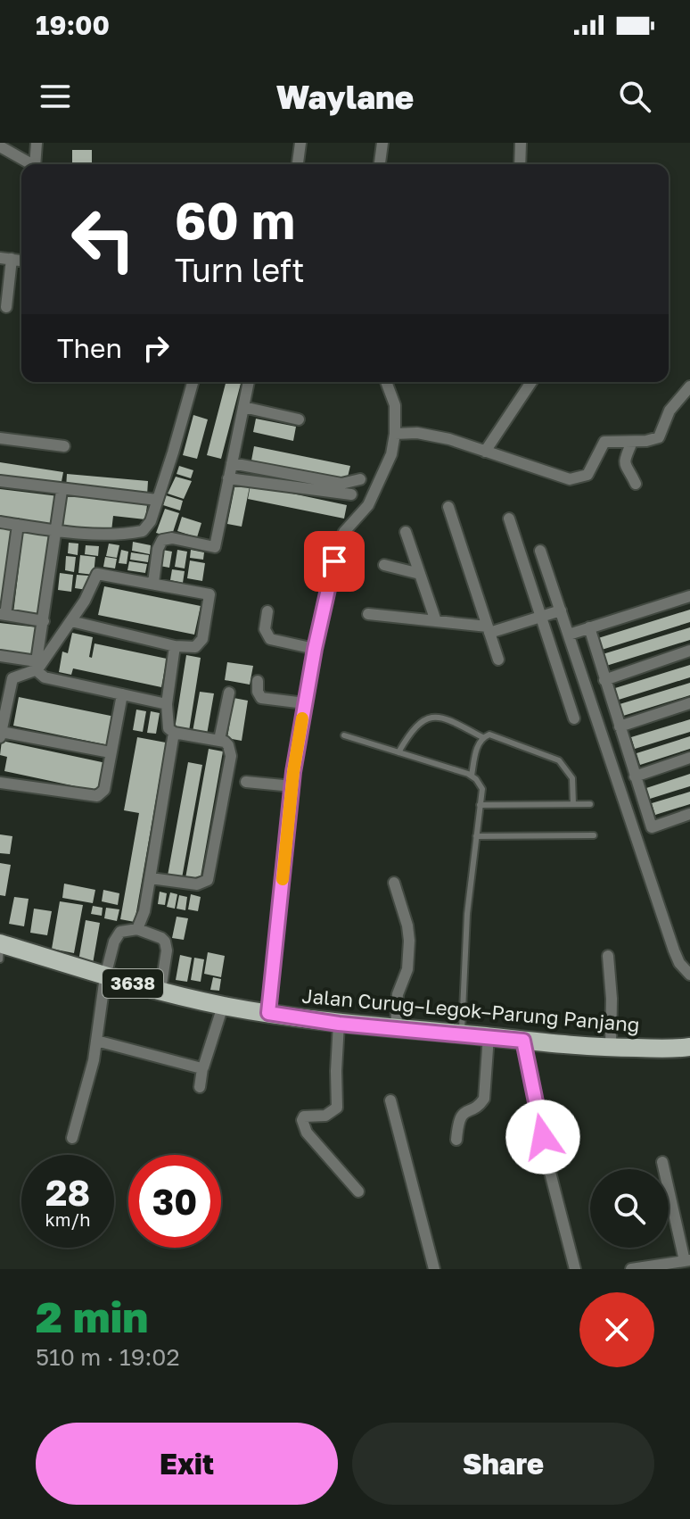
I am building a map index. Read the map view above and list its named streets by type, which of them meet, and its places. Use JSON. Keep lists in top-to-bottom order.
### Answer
{
  "streets": {
    "main road": ["3638", "Jalan Curug–Legok–Parung Panjang"]
  },
  "page": {
    "status": "19:00",
    "header": "Waylane",
    "turn": ["60 m", "Turn left"],
    "then": "Then",
    "speed": "28 km/h",
    "limit": "30",
    "heading": ["2 min", "510 m · 19:02"],
    "buttons": ["Exit", "Share"]
  }
}
